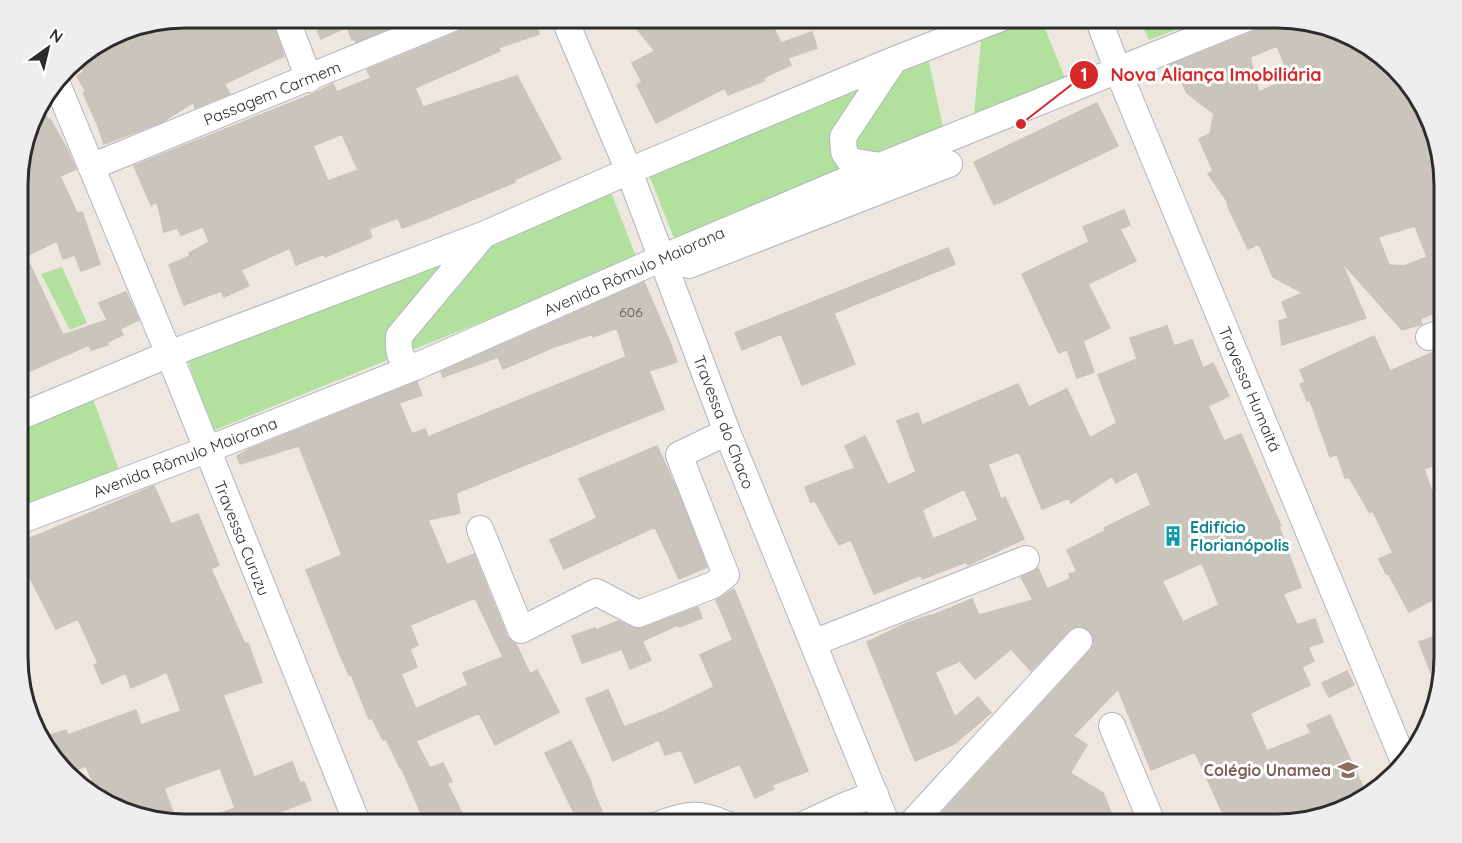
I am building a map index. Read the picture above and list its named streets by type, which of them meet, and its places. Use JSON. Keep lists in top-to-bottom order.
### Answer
{
  "streets": {
    "street": [
      "Passagem Carmem",
      "Avenida Rômulo Maiorana",
      "Travessa Humaitá",
      "Travessa do Chaco",
      "Travessa Curuzu"
    ]
  },
  "crossings": [
    ["Passagem Carmem", "Travessa Curuzu"],
    ["Avenida Rômulo Maiorana", "Travessa Humaitá"],
    ["Avenida Rômulo Maiorana", "Travessa do Chaco"],
    ["Avenida Rômulo Maiorana", "Travessa Curuzu"]
  ],
  "places": {
    "other": ["Nova Aliança Imobiliária"],
    "building": ["Edifício Florianópolis"],
    "school or university": ["Colégio Unamea"]
  },
  "house_numbers": ["606"],
  "north": "top right"
}
